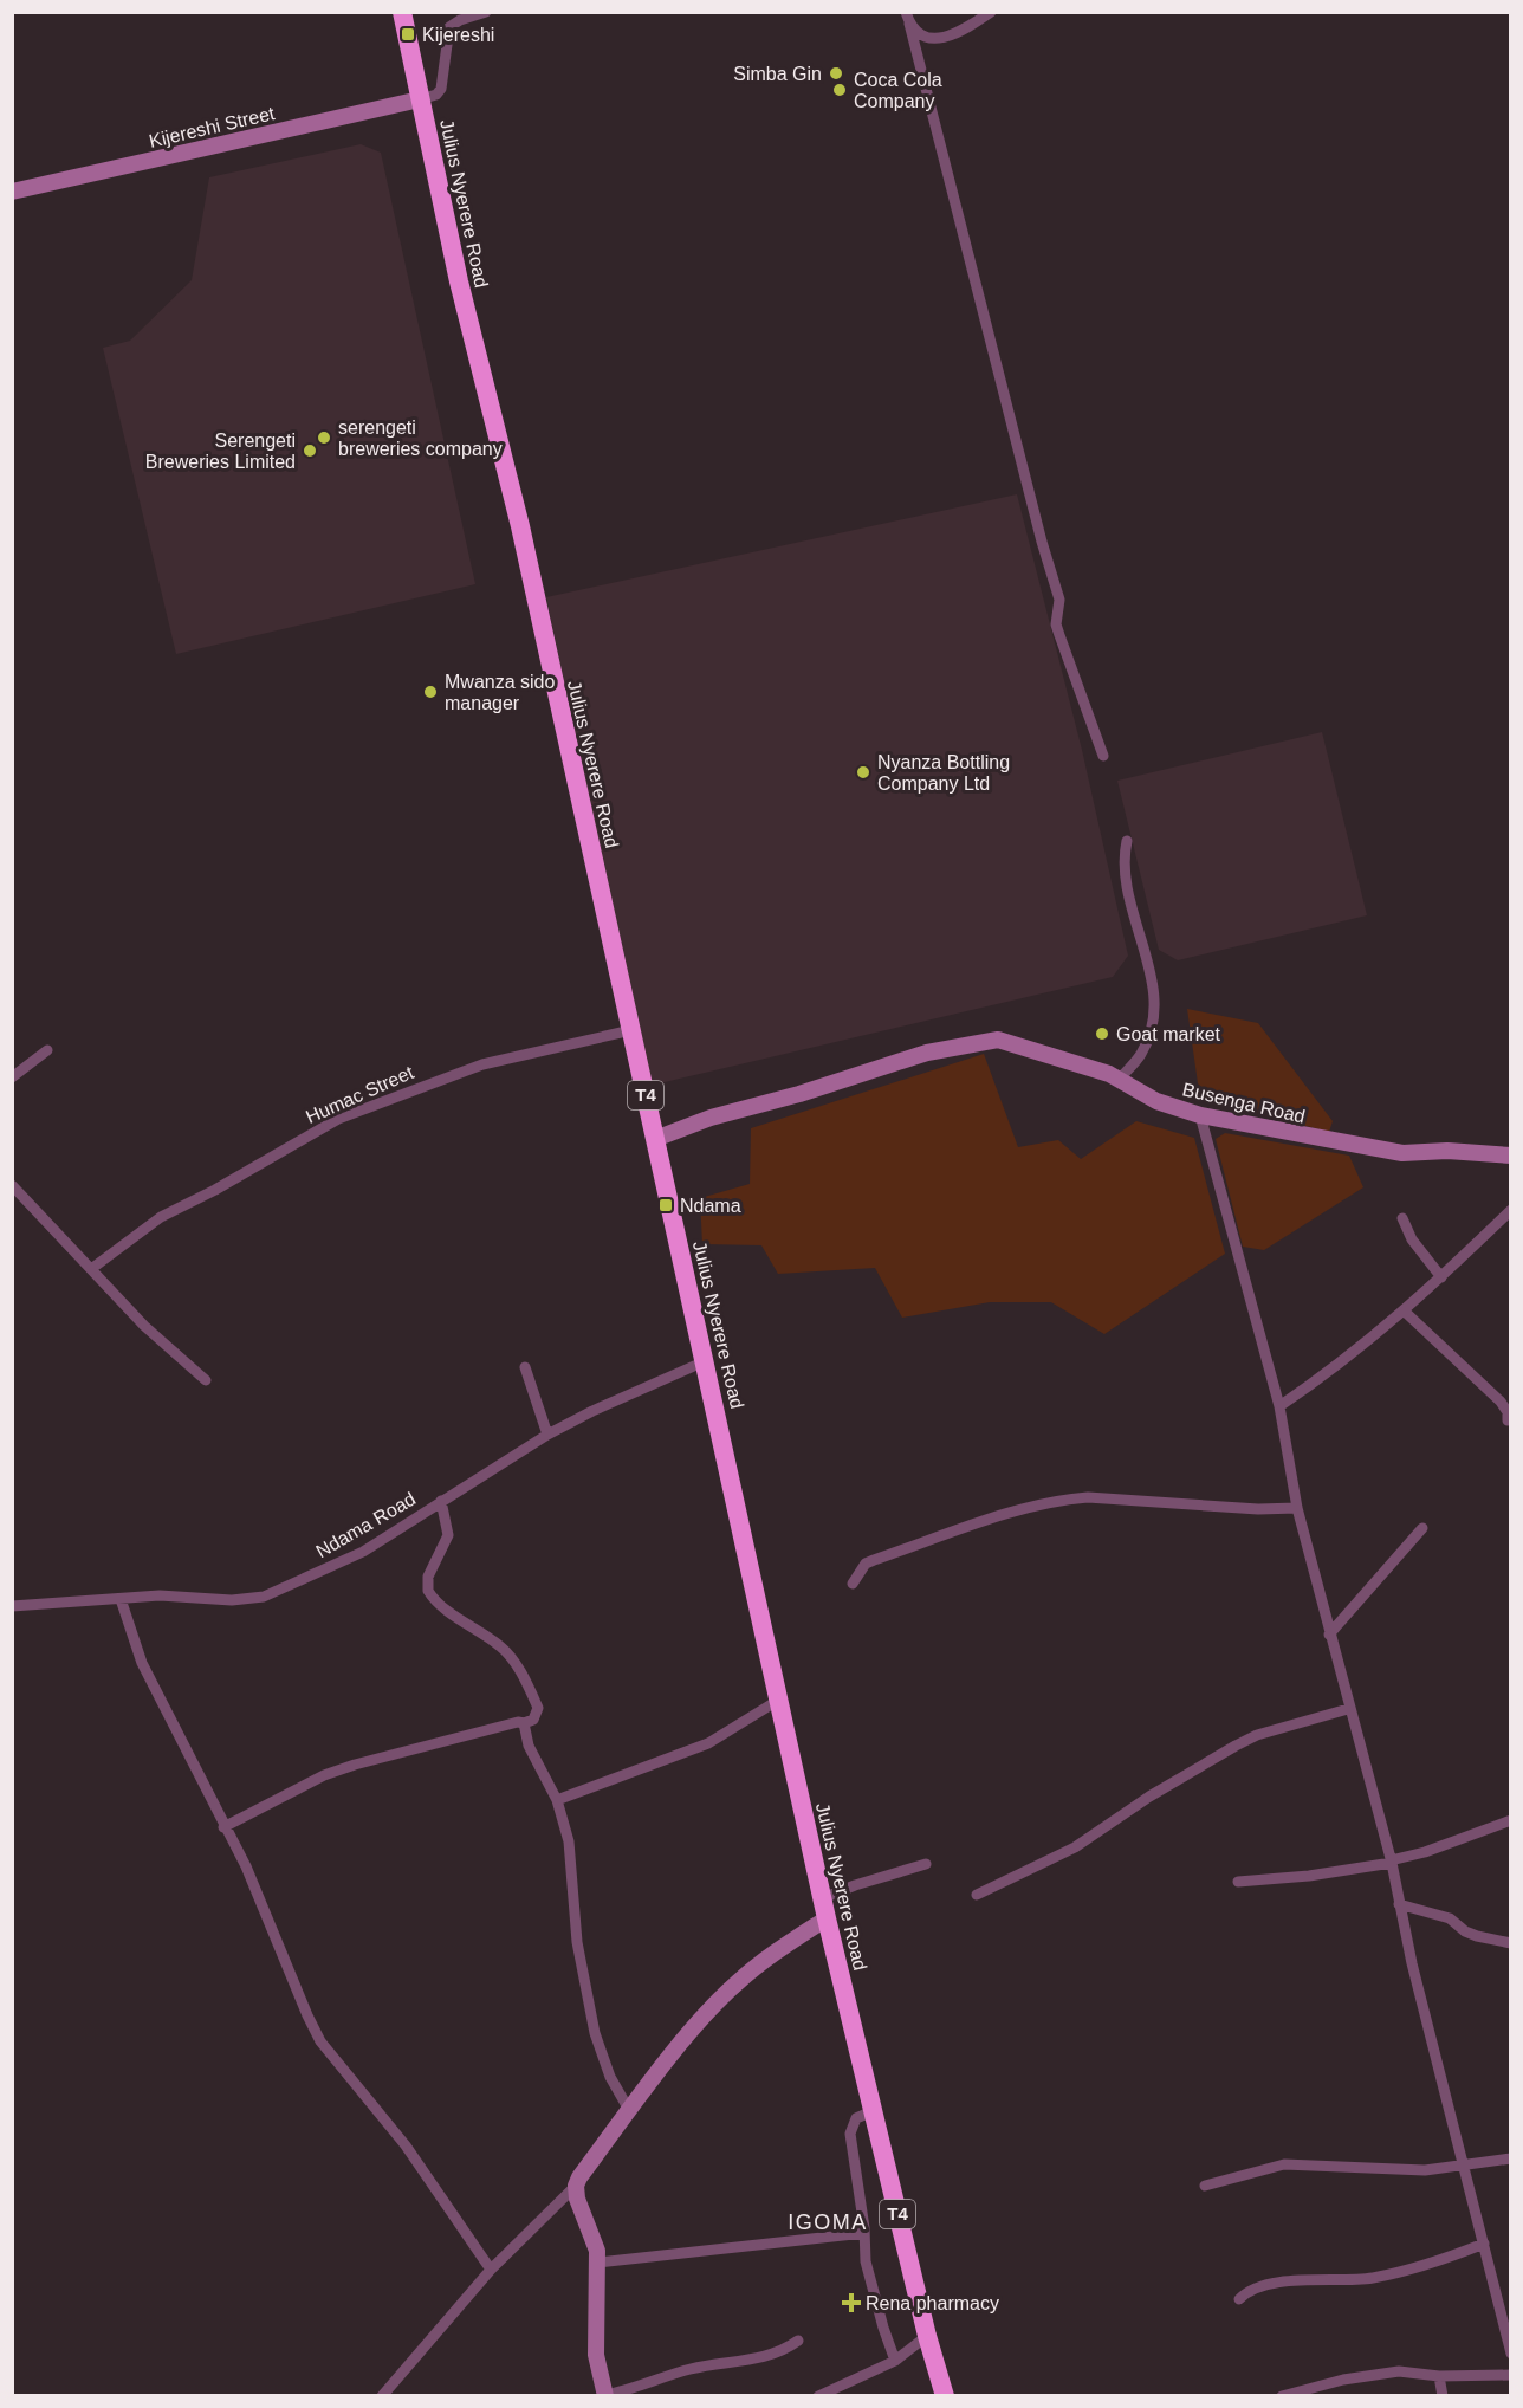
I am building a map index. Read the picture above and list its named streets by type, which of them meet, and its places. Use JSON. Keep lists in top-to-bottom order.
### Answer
{
  "streets": {
    "highway": ["Julius Nyerere Road", "T4"],
    "street": [
      "Kijereshi Street",
      "Humac Street",
      "Busenga Road",
      "Ndama Road"
    ]
  },
  "crossings": [
    ["Kijereshi Street", "Julius Nyerere Road"],
    ["Julius Nyerere Road", "Humac Street"],
    ["Julius Nyerere Road", "Busenga Road"],
    ["Julius Nyerere Road", "Ndama Road"]
  ],
  "districts": ["IGOMA"],
  "places": {
    "transit": ["Kijereshi", "Ndama"],
    "other": [
      "Simba Gin",
      "Coca Cola Company",
      "serengeti breweries company",
      "Serengeti Breweries Limited",
      "Mwanza sido manager",
      "Nyanza Bottling Company Ltd",
      "Goat market"
    ],
    "health": ["Rena pharmacy"]
  }
}
